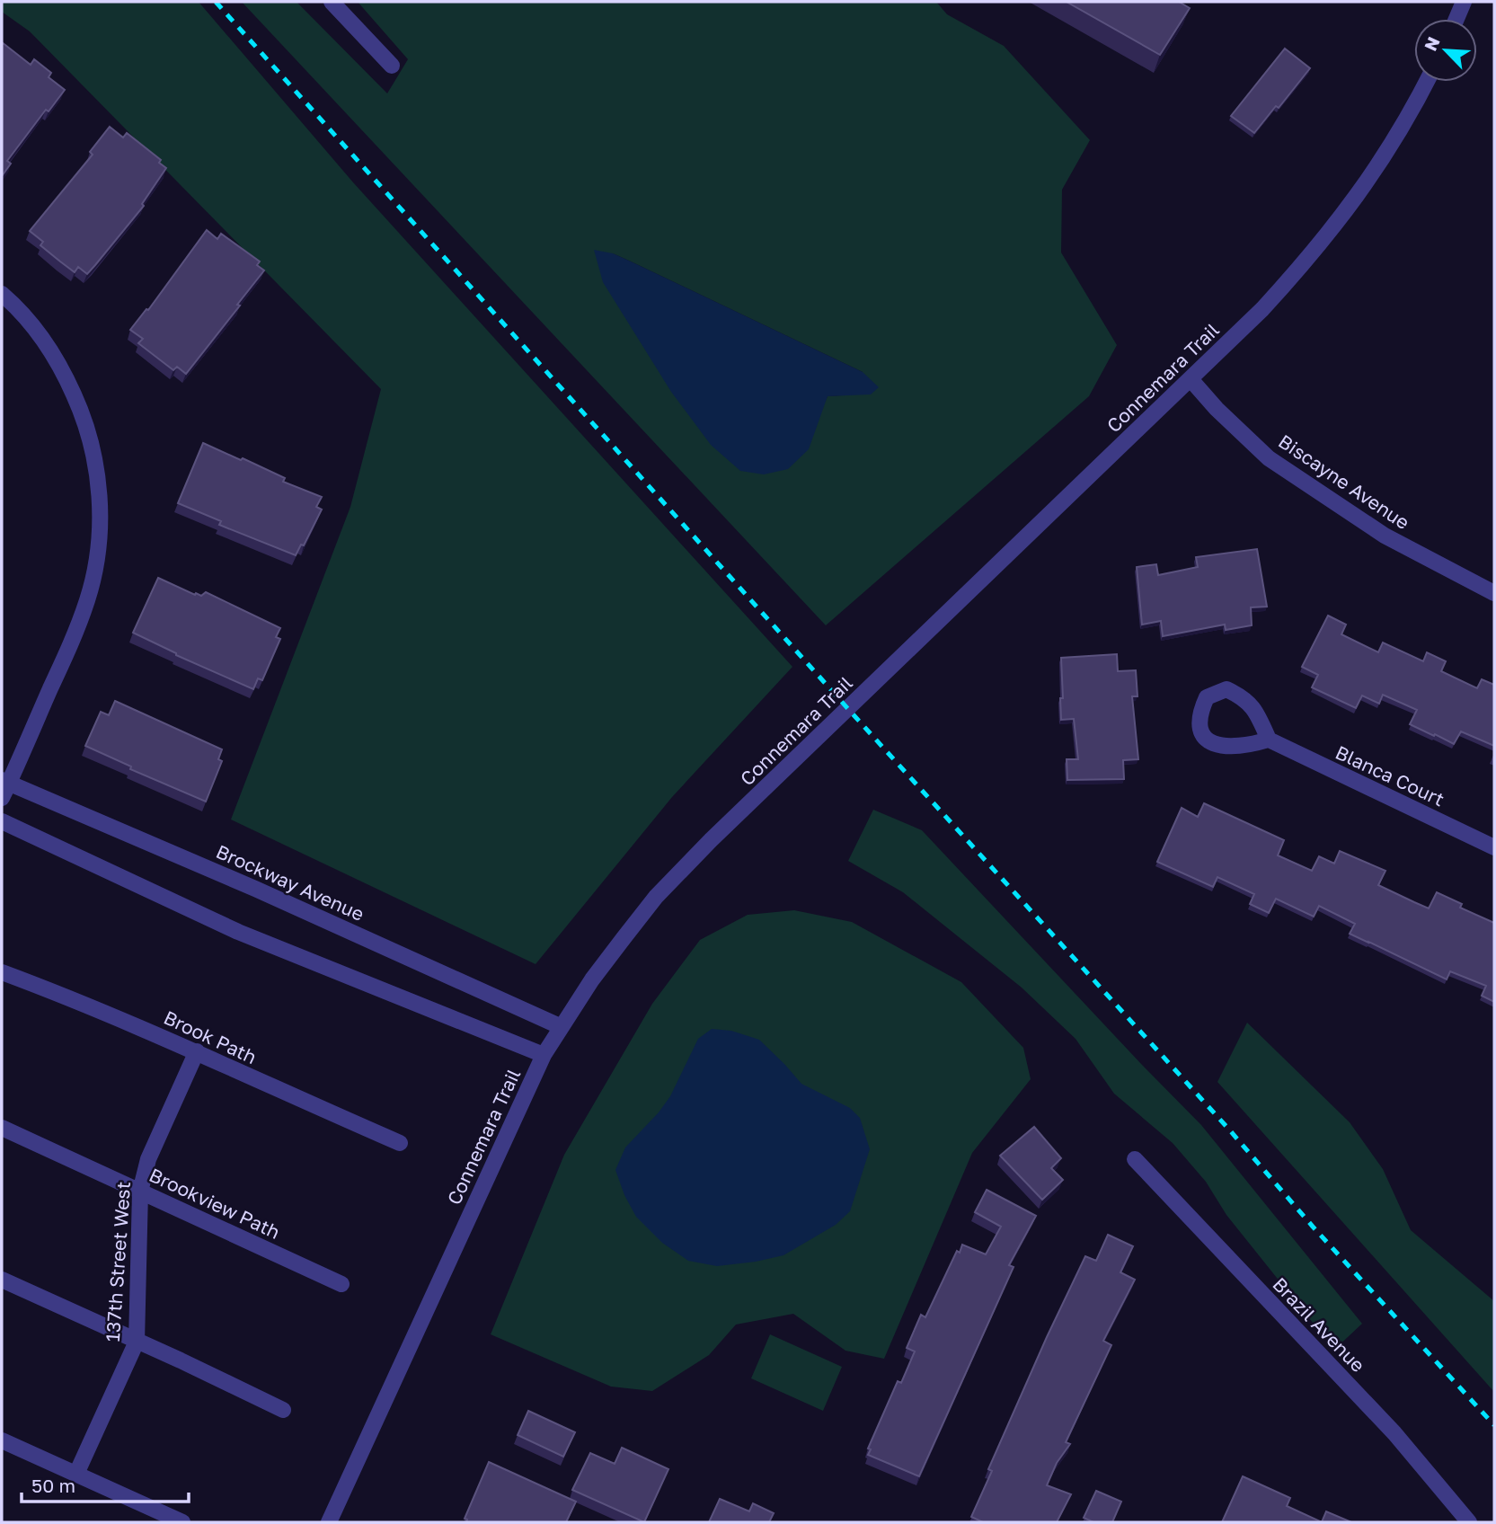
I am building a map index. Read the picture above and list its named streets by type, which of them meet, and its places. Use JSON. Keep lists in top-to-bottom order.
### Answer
{
  "streets": {
    "street": [
      "Connemara Trail",
      "Biscayne Avenue",
      "Blanca Court",
      "Brockway Avenue",
      "Brook Path",
      "Brookview Path",
      "137th Street West",
      "Brazil Avenue"
    ]
  },
  "crossings": [
    ["Connemara Trail", "Biscayne Avenue"],
    ["Connemara Trail", "Brockway Avenue"],
    ["Brook Path", "137th Street West"],
    ["Brookview Path", "137th Street West"]
  ],
  "scale_bar": "50 m",
  "north": "top left"
}
